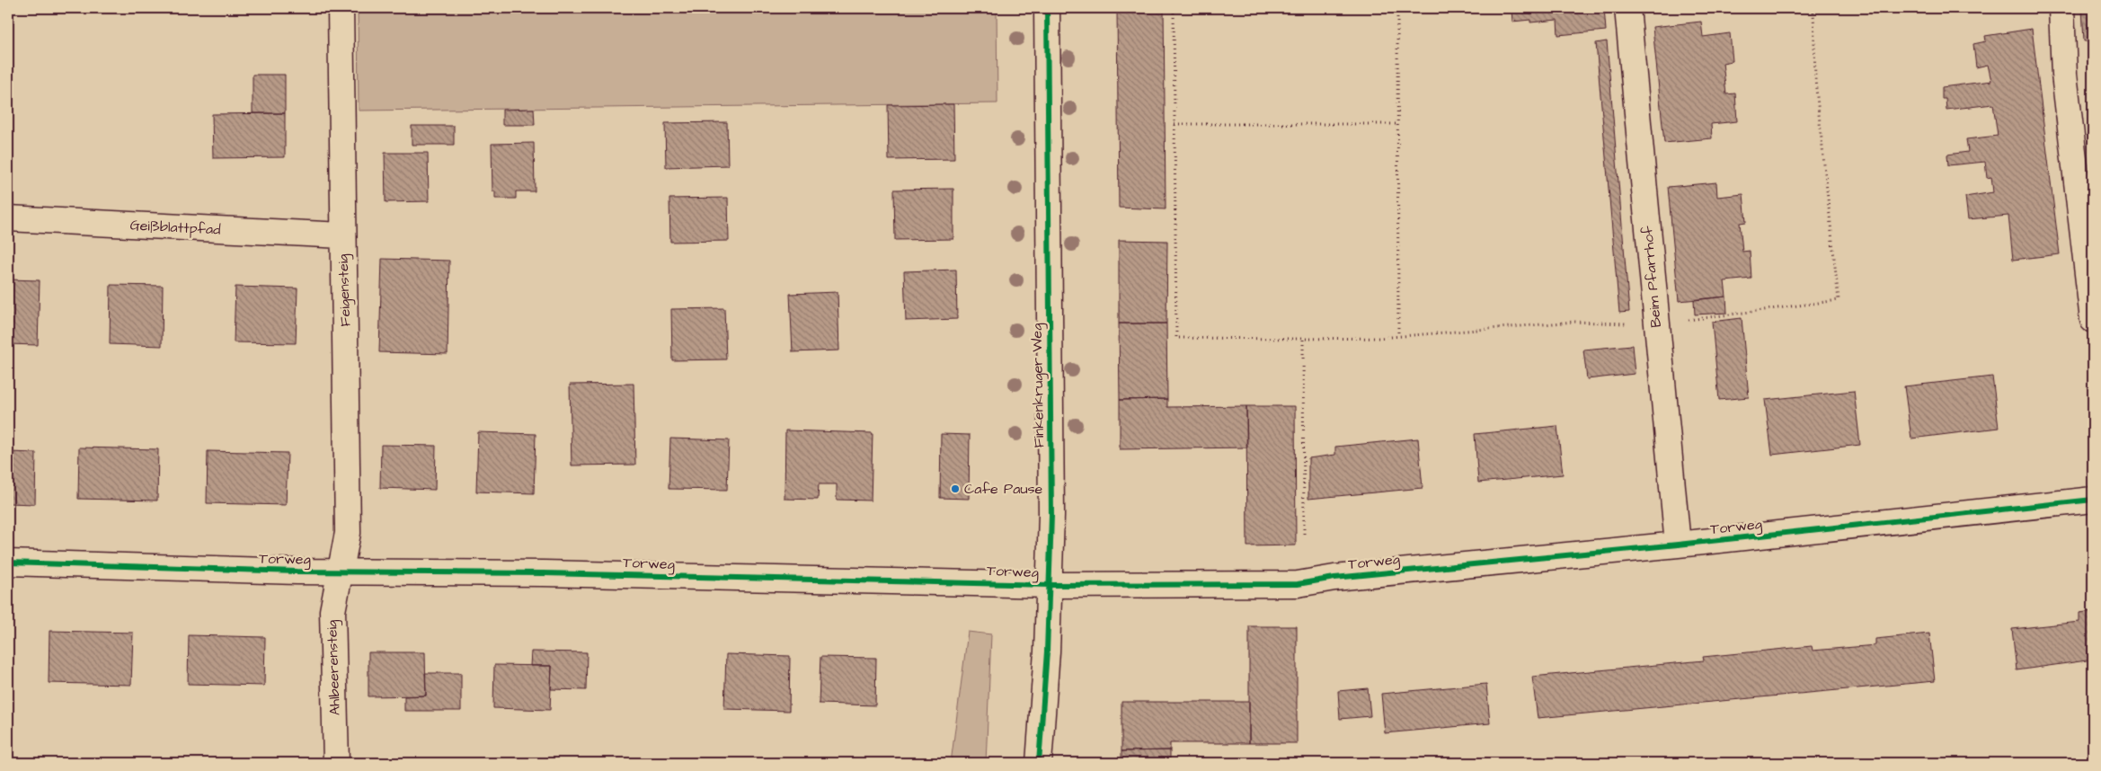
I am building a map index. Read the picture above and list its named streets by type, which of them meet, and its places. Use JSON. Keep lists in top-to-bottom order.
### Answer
{
  "streets": {
    "street": [
      "Geißblattpfad",
      "Beim Pfarrhof",
      "Feigensteig",
      "Finkenkruger Weg",
      "Torweg",
      "Ahlbeerensteig"
    ]
  },
  "crossings": [
    ["Geißblattpfad", "Feigensteig"],
    ["Beim Pfarrhof", "Torweg"],
    ["Feigensteig", "Torweg"],
    ["Feigensteig", "Ahlbeerensteig"],
    ["Finkenkruger Weg", "Torweg"],
    ["Torweg", "Ahlbeerensteig"]
  ],
  "places": ["Cafe Pause"]
}
